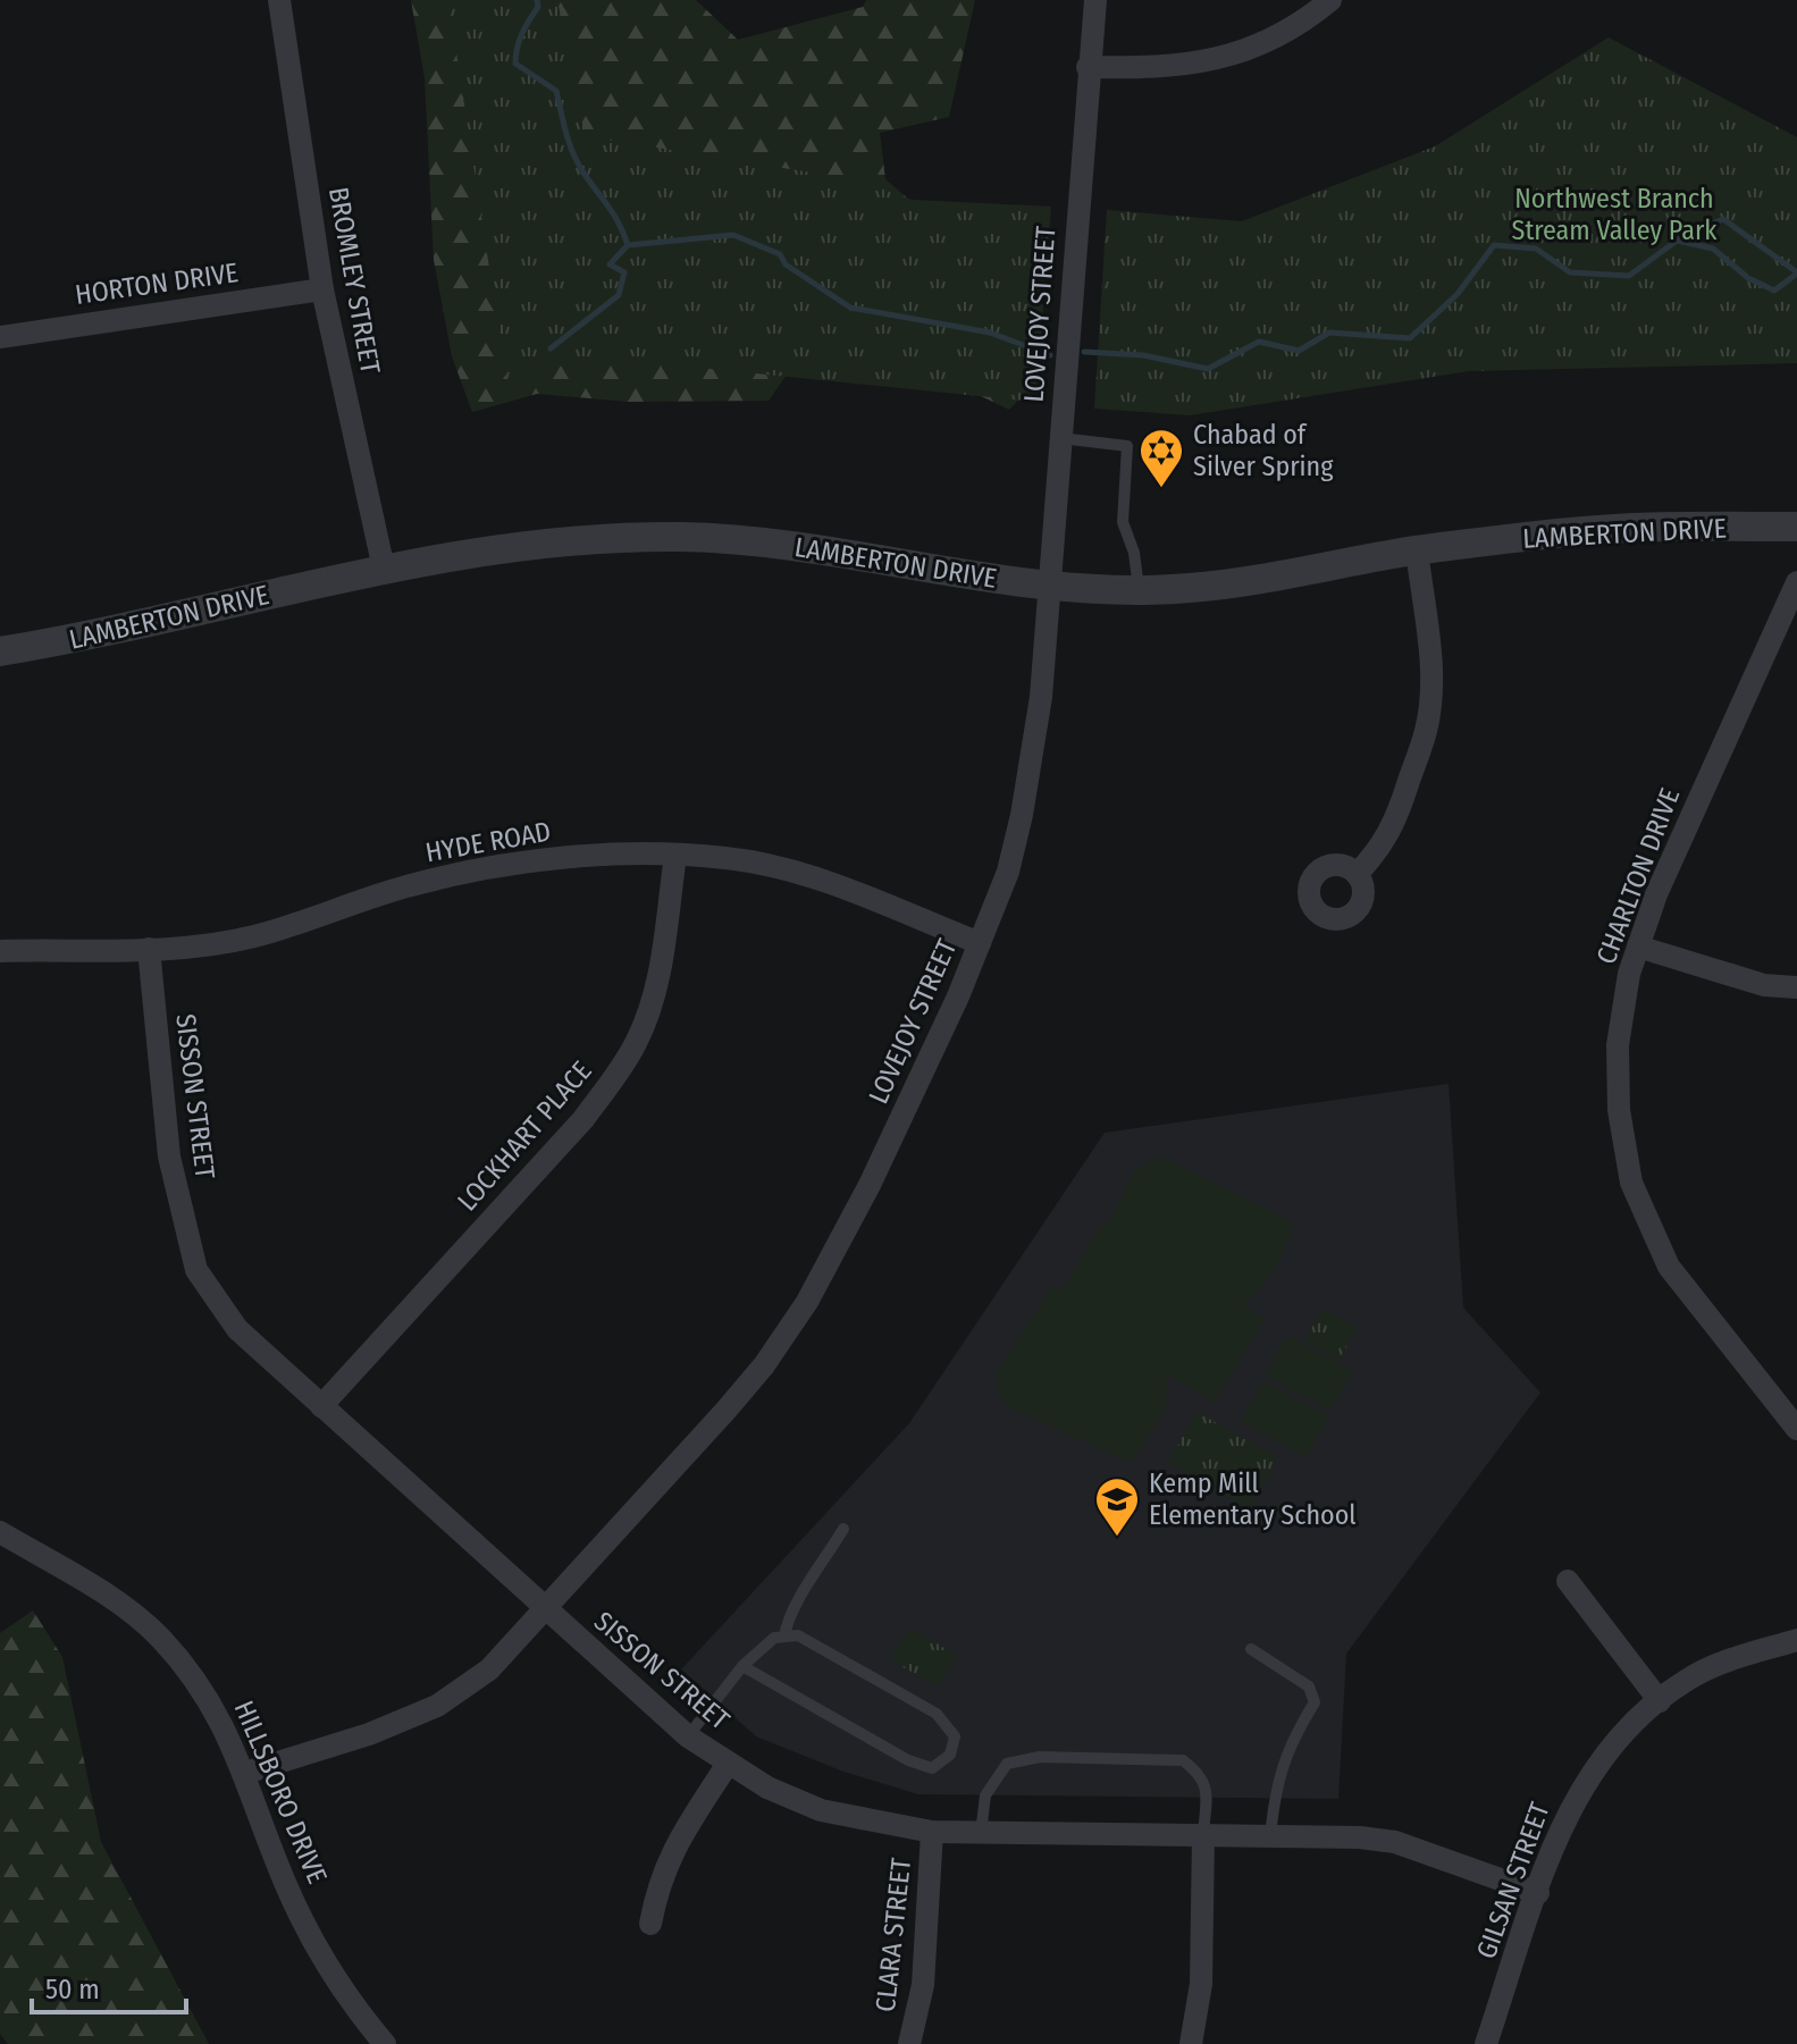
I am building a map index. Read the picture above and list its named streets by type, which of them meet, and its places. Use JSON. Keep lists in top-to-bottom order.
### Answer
{
  "streets": {
    "street": [
      "BROMLEY STREET",
      "HORTON DRIVE",
      "LOVEJOY STREET",
      "LAMBERTON DRIVE",
      "HYDE ROAD",
      "CHARLTON DRIVE",
      "SISSON STREET",
      "LOCKHART PLACE",
      "HILLSBORO DRIVE",
      "GILSAN STREET",
      "CLARA STREET"
    ]
  },
  "crossings": [
    ["BROMLEY STREET", "HORTON DRIVE"],
    ["BROMLEY STREET", "LAMBERTON DRIVE"],
    ["LOVEJOY STREET", "LAMBERTON DRIVE"],
    ["LOVEJOY STREET", "HYDE ROAD"],
    ["LOVEJOY STREET", "SISSON STREET"],
    ["LOVEJOY STREET", "HILLSBORO DRIVE"],
    ["HYDE ROAD", "SISSON STREET"],
    ["HYDE ROAD", "LOCKHART PLACE"],
    ["SISSON STREET", "LOCKHART PLACE"],
    ["SISSON STREET", "GILSAN STREET"],
    ["SISSON STREET", "CLARA STREET"]
  ],
  "parks": ["Northwest Branch Stream Valley Park"],
  "places": {
    "synagogue": ["Chabad of Silver Spring"],
    "school or university": ["Kemp Mill Elementary School"]
  },
  "scale_bar": "50 m"
}
